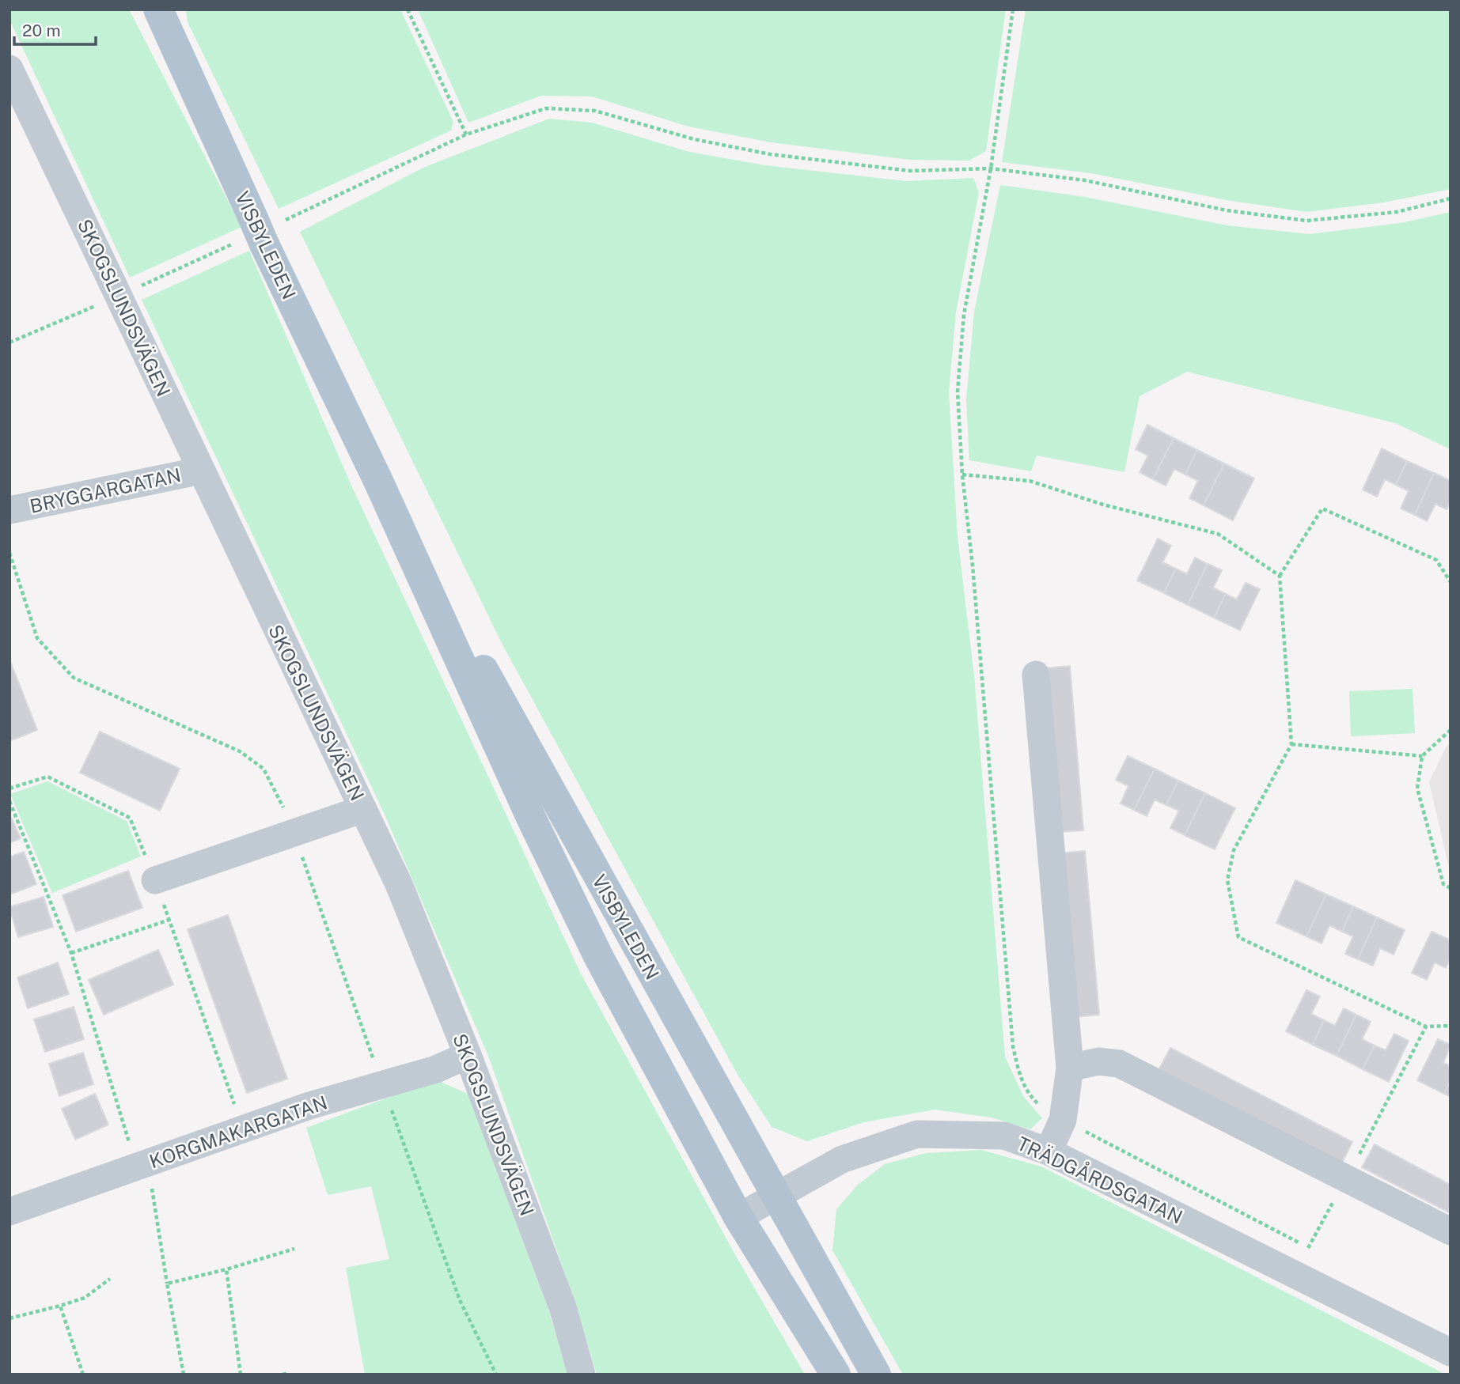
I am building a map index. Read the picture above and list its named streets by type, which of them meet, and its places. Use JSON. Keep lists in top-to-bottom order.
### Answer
{
  "streets": {
    "main road": ["VISBYLEDEN"],
    "street": [
      "SKOGSLUNDSVÄGEN",
      "BRYGGARGATAN",
      "KORGMAKARGATAN",
      "TRÄDGÅRDSGATAN"
    ]
  },
  "crossings": [
    ["VISBYLEDEN", "TRÄDGÅRDSGATAN"],
    ["SKOGSLUNDSVÄGEN", "BRYGGARGATAN"],
    ["SKOGSLUNDSVÄGEN", "KORGMAKARGATAN"]
  ],
  "scale_bar": "20 m"
}
